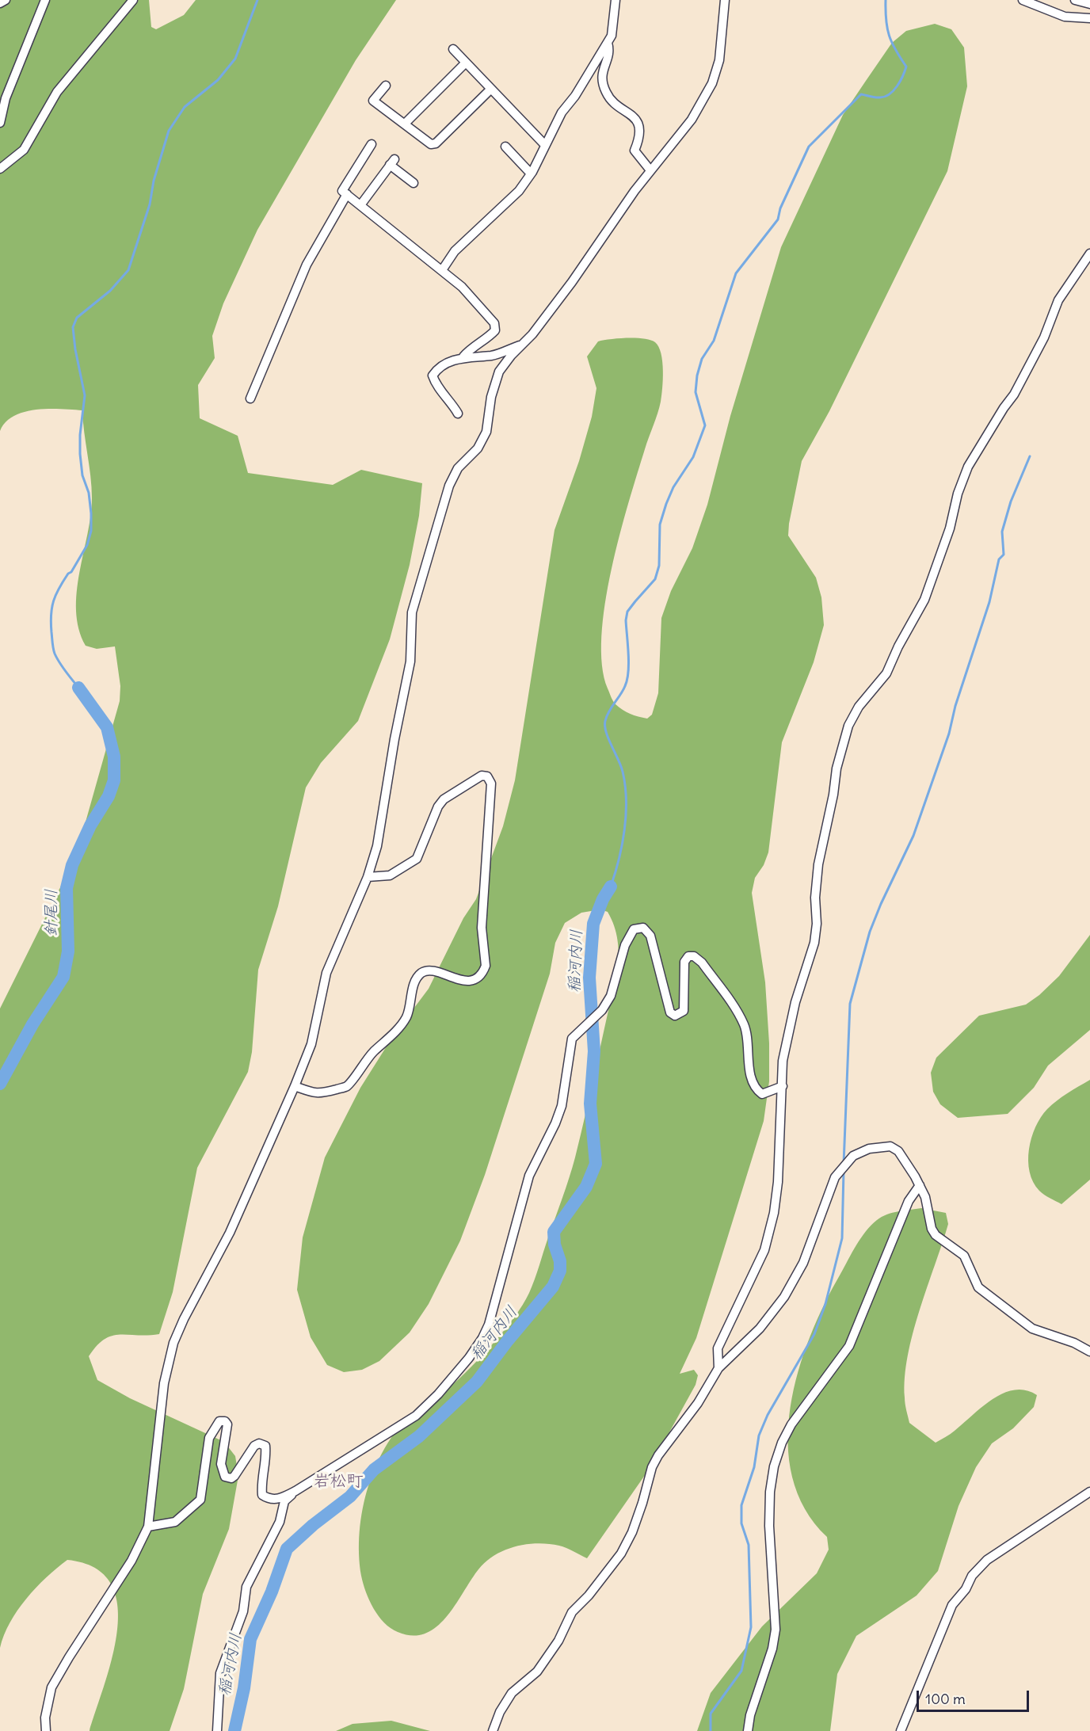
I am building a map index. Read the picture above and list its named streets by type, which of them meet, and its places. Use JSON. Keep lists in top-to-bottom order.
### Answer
{
  "districts": ["岩松町"],
  "water": ["針尾川", "稲河内川"],
  "scale_bar": "100 m"
}
